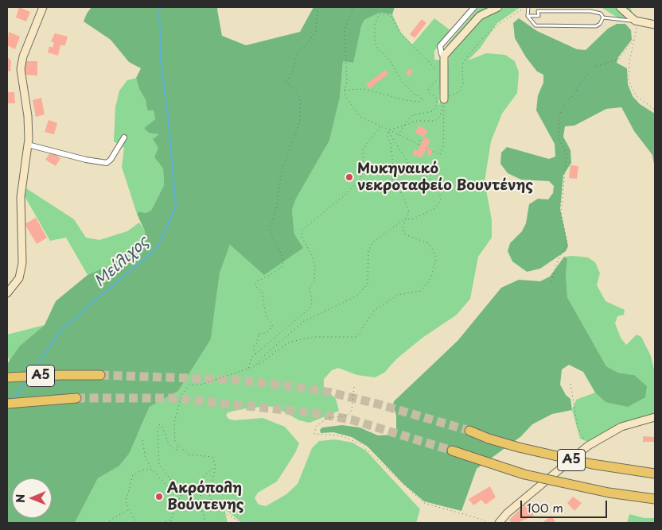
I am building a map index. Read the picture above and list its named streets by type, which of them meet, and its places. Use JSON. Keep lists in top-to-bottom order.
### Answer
{
  "streets": {
    "highway": ["Α5"]
  },
  "water": ["Μείλιχος"],
  "places": ["Μυκηναικό νεκροταφείο Βουντένης", "Ακρόπολη Βούντενης"],
  "scale_bar": "100 m",
  "north": "left"
}
